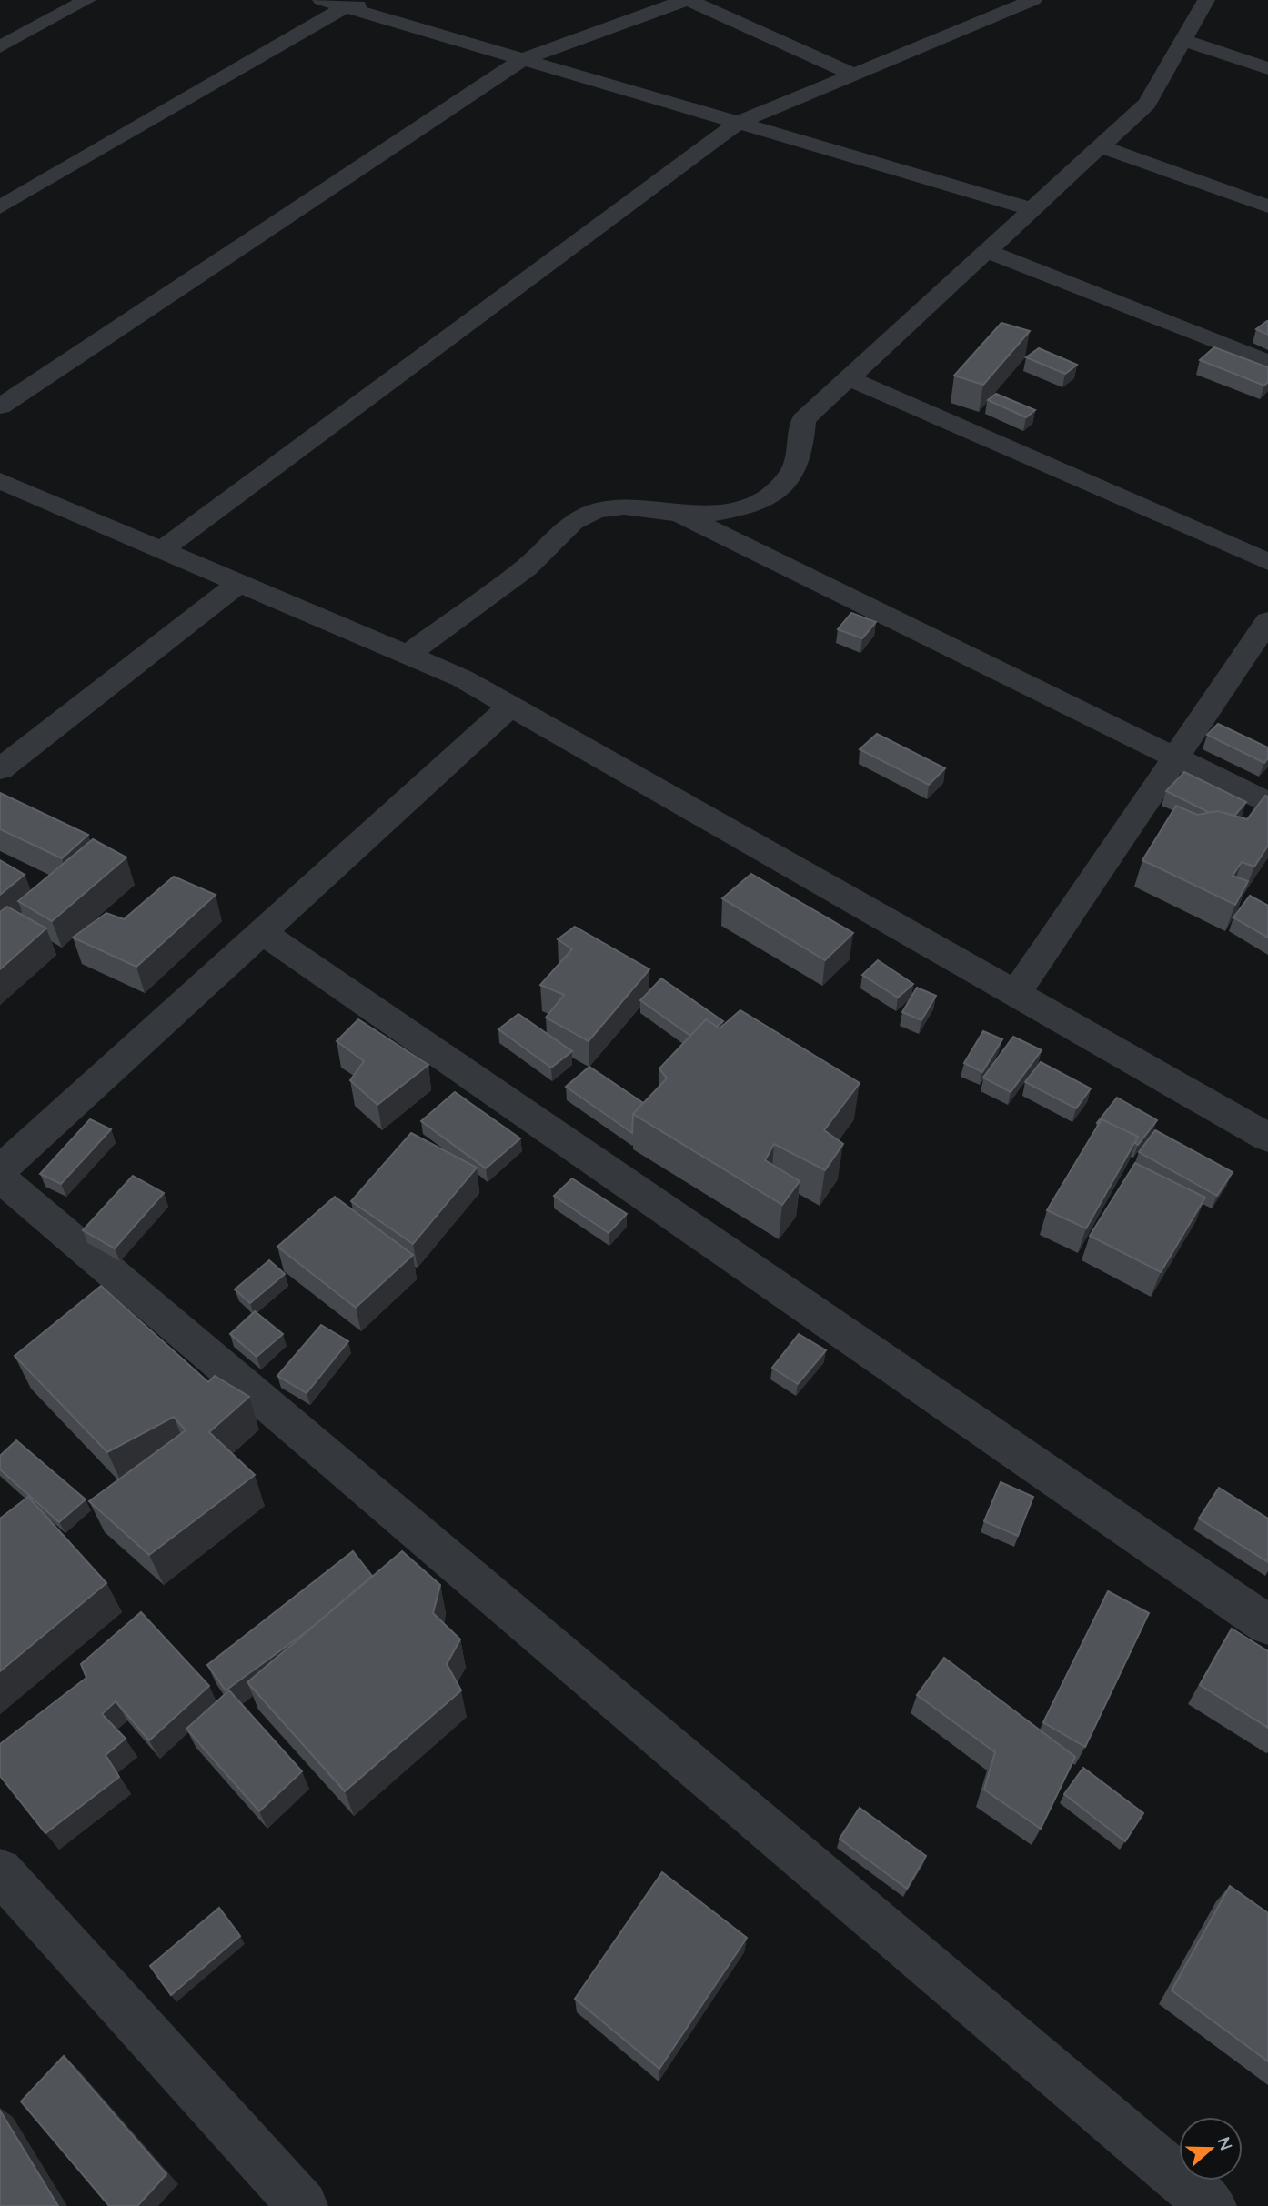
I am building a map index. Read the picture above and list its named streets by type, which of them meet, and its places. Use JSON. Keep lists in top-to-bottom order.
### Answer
{
  "north": "right"
}
